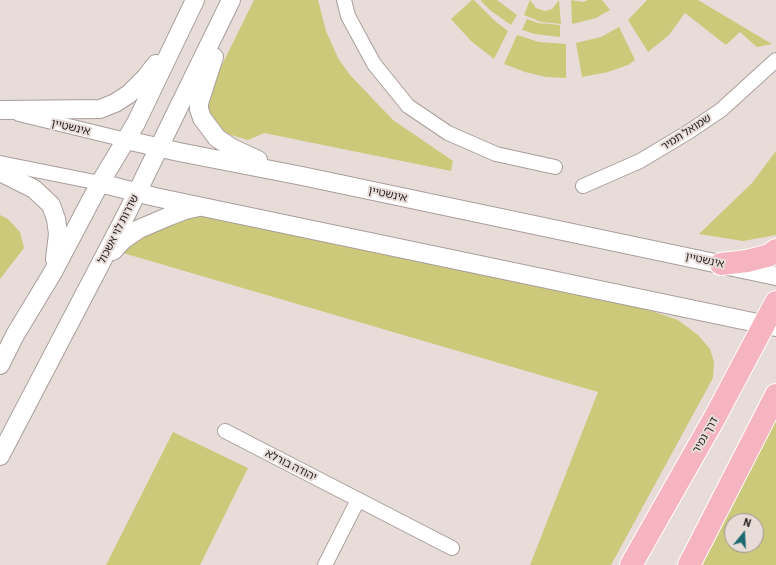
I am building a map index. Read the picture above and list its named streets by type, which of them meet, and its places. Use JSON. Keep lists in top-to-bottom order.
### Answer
{
  "streets": {
    "highway": ["דרך נמיר"],
    "street": [
      "אינשטיין",
      "שמואל תמיר",
      "שדרות לוי אשכול",
      "יהודה בורלא"
    ]
  },
  "crossings": [
    ["אינשטיין", "שדרות לוי אשכול"]
  ],
  "north": "top"
}
